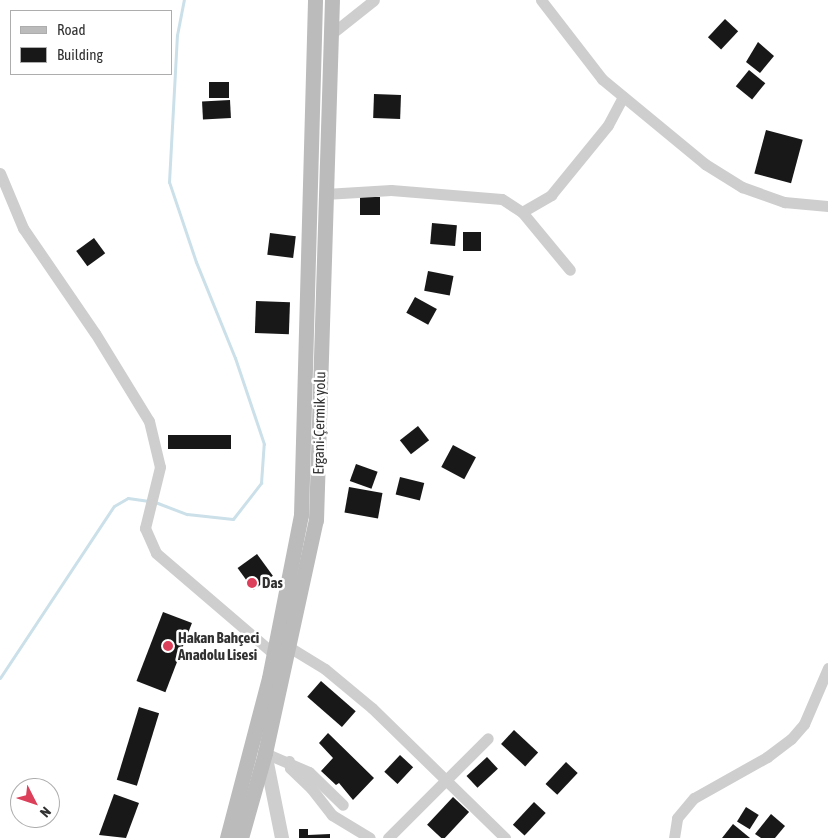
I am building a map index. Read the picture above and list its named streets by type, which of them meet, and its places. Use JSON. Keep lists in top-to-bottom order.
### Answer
{
  "streets": {
    "main road": ["Ergani-Çermik yolu"]
  },
  "places": ["Das", "Hakan Bahçeci Anadolu Lisesi"],
  "legend": ["Road", "Building"],
  "north": "bottom right"
}
